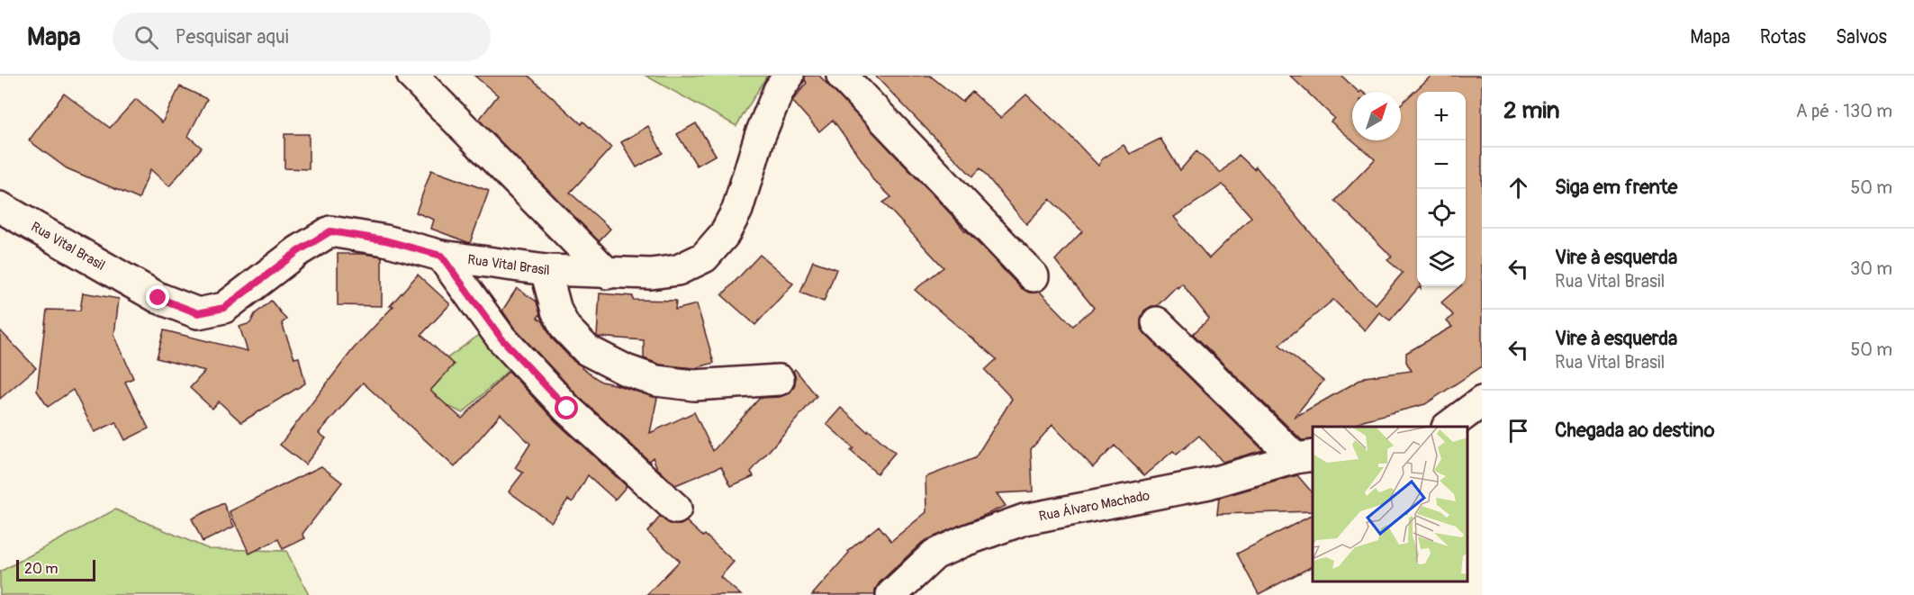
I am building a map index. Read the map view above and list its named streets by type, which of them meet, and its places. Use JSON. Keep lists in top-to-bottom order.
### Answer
{
  "streets": {
    "street": ["Rua Vital Brasil", "Rua Álvaro Machado"]
  },
  "scale_bar": "20 m",
  "north": "top right",
  "page": {
    "header": "Mapa",
    "search": "Pesquisar aqui",
    "nav": ["Mapa", "Rotas", "Salvos"],
    "heading": ["2 min", "A pé · 130 m"],
    "map_buttons": ["+", "−"],
    "list": [
      ["Siga em frente", "50 m"],
      ["Vire à esquerda", "Rua Vital Brasil", "30 m"],
      ["Vire à esquerda", "Rua Vital Brasil", "50 m"],
      "Chegada ao destino"
    ],
    "scale": "20 m"
  }
}
